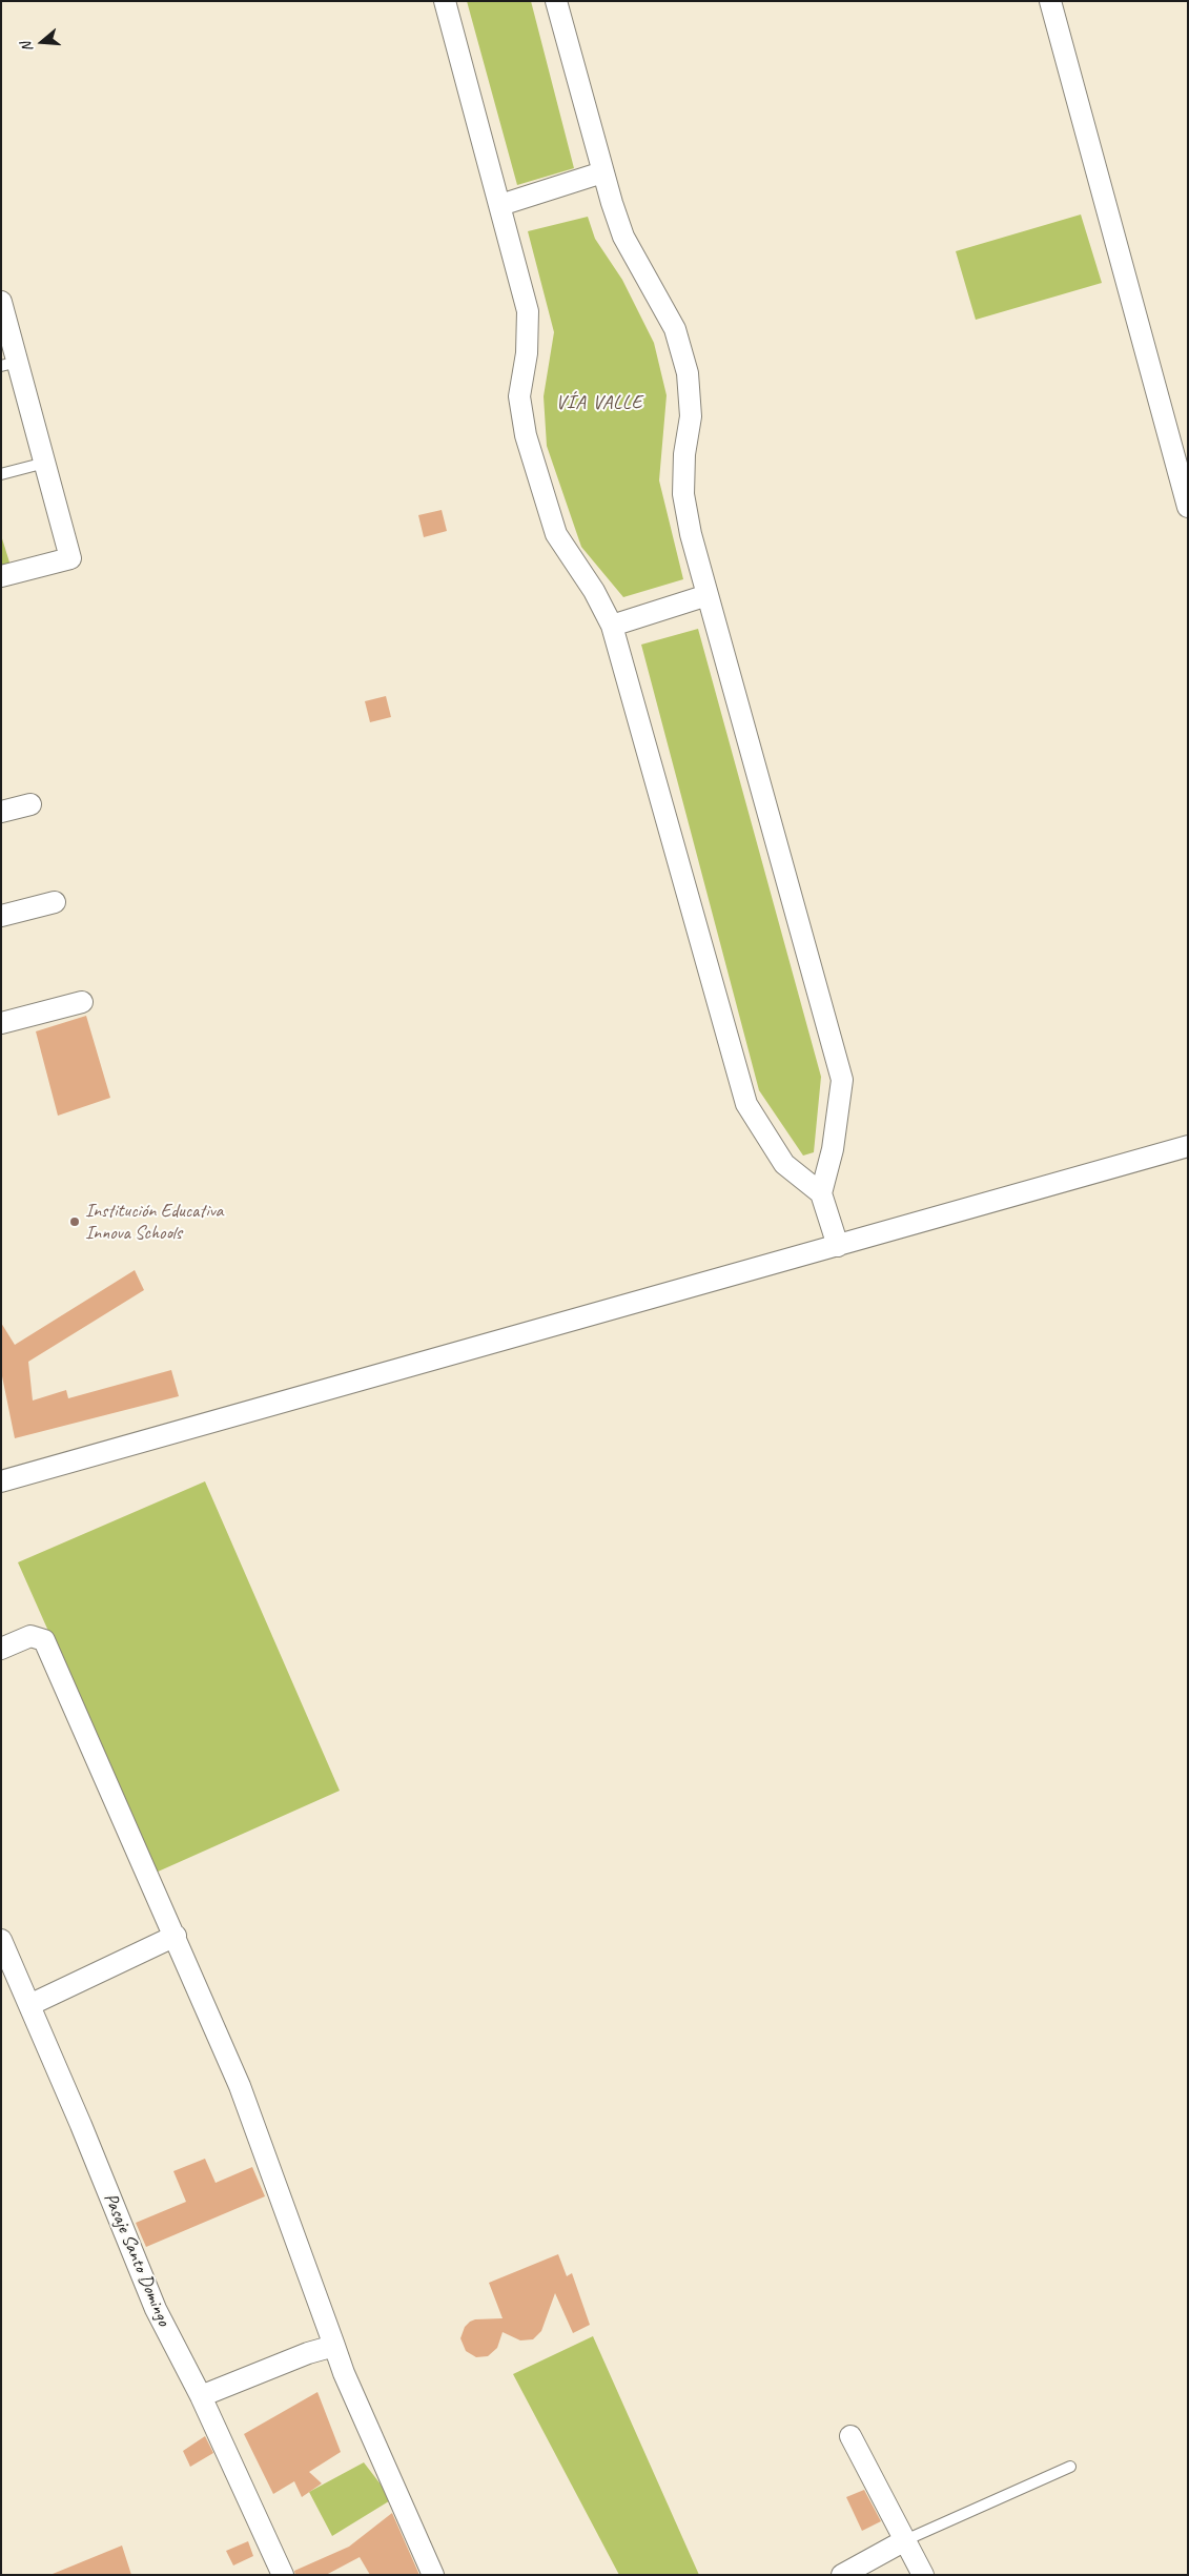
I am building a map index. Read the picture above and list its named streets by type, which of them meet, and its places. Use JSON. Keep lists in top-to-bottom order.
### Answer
{
  "streets": {
    "street": ["Pasaje Santo Domingo"]
  },
  "districts": ["VÍA VALLE"],
  "places": ["Institución Educativa Innova Schools"],
  "north": "left"
}
